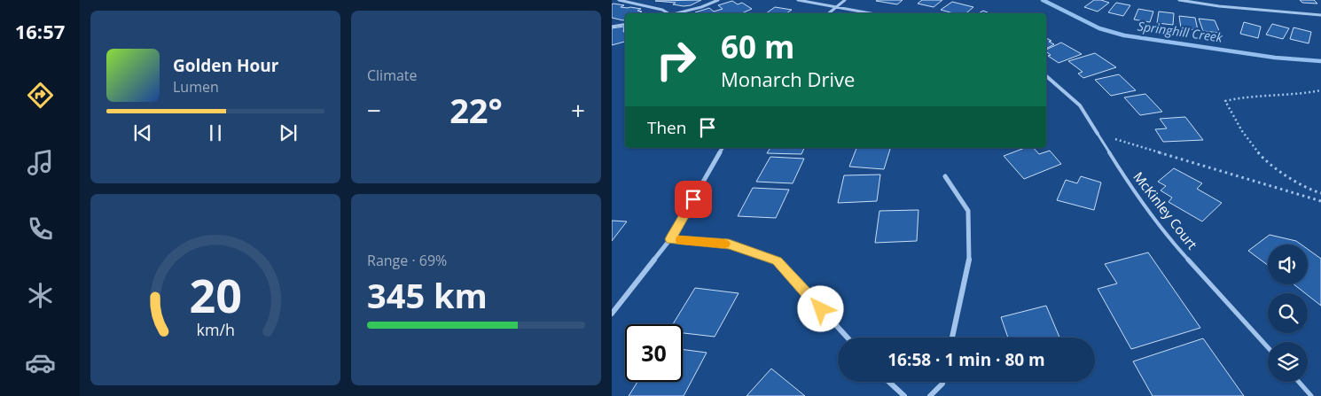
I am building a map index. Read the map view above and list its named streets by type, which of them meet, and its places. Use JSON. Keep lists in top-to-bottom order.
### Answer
{
  "streets": {
    "street": ["McKinley Court"]
  },
  "water": ["Springhill Creek"],
  "page": {
    "tabs": "16:57",
    "tile": [
      "Climate",
      ["Range · 69%", "345 km"]
    ],
    "turn": ["60 m", "Monarch Drive"],
    "song": ["Golden Hour", "Lumen"],
    "heat": ["−", "22°", "+"],
    "then": "Then",
    "limit": "30",
    "trip": "16:58 · 1 min · 80 m",
    "gauge": ["20", "km/h"]
  }
}
